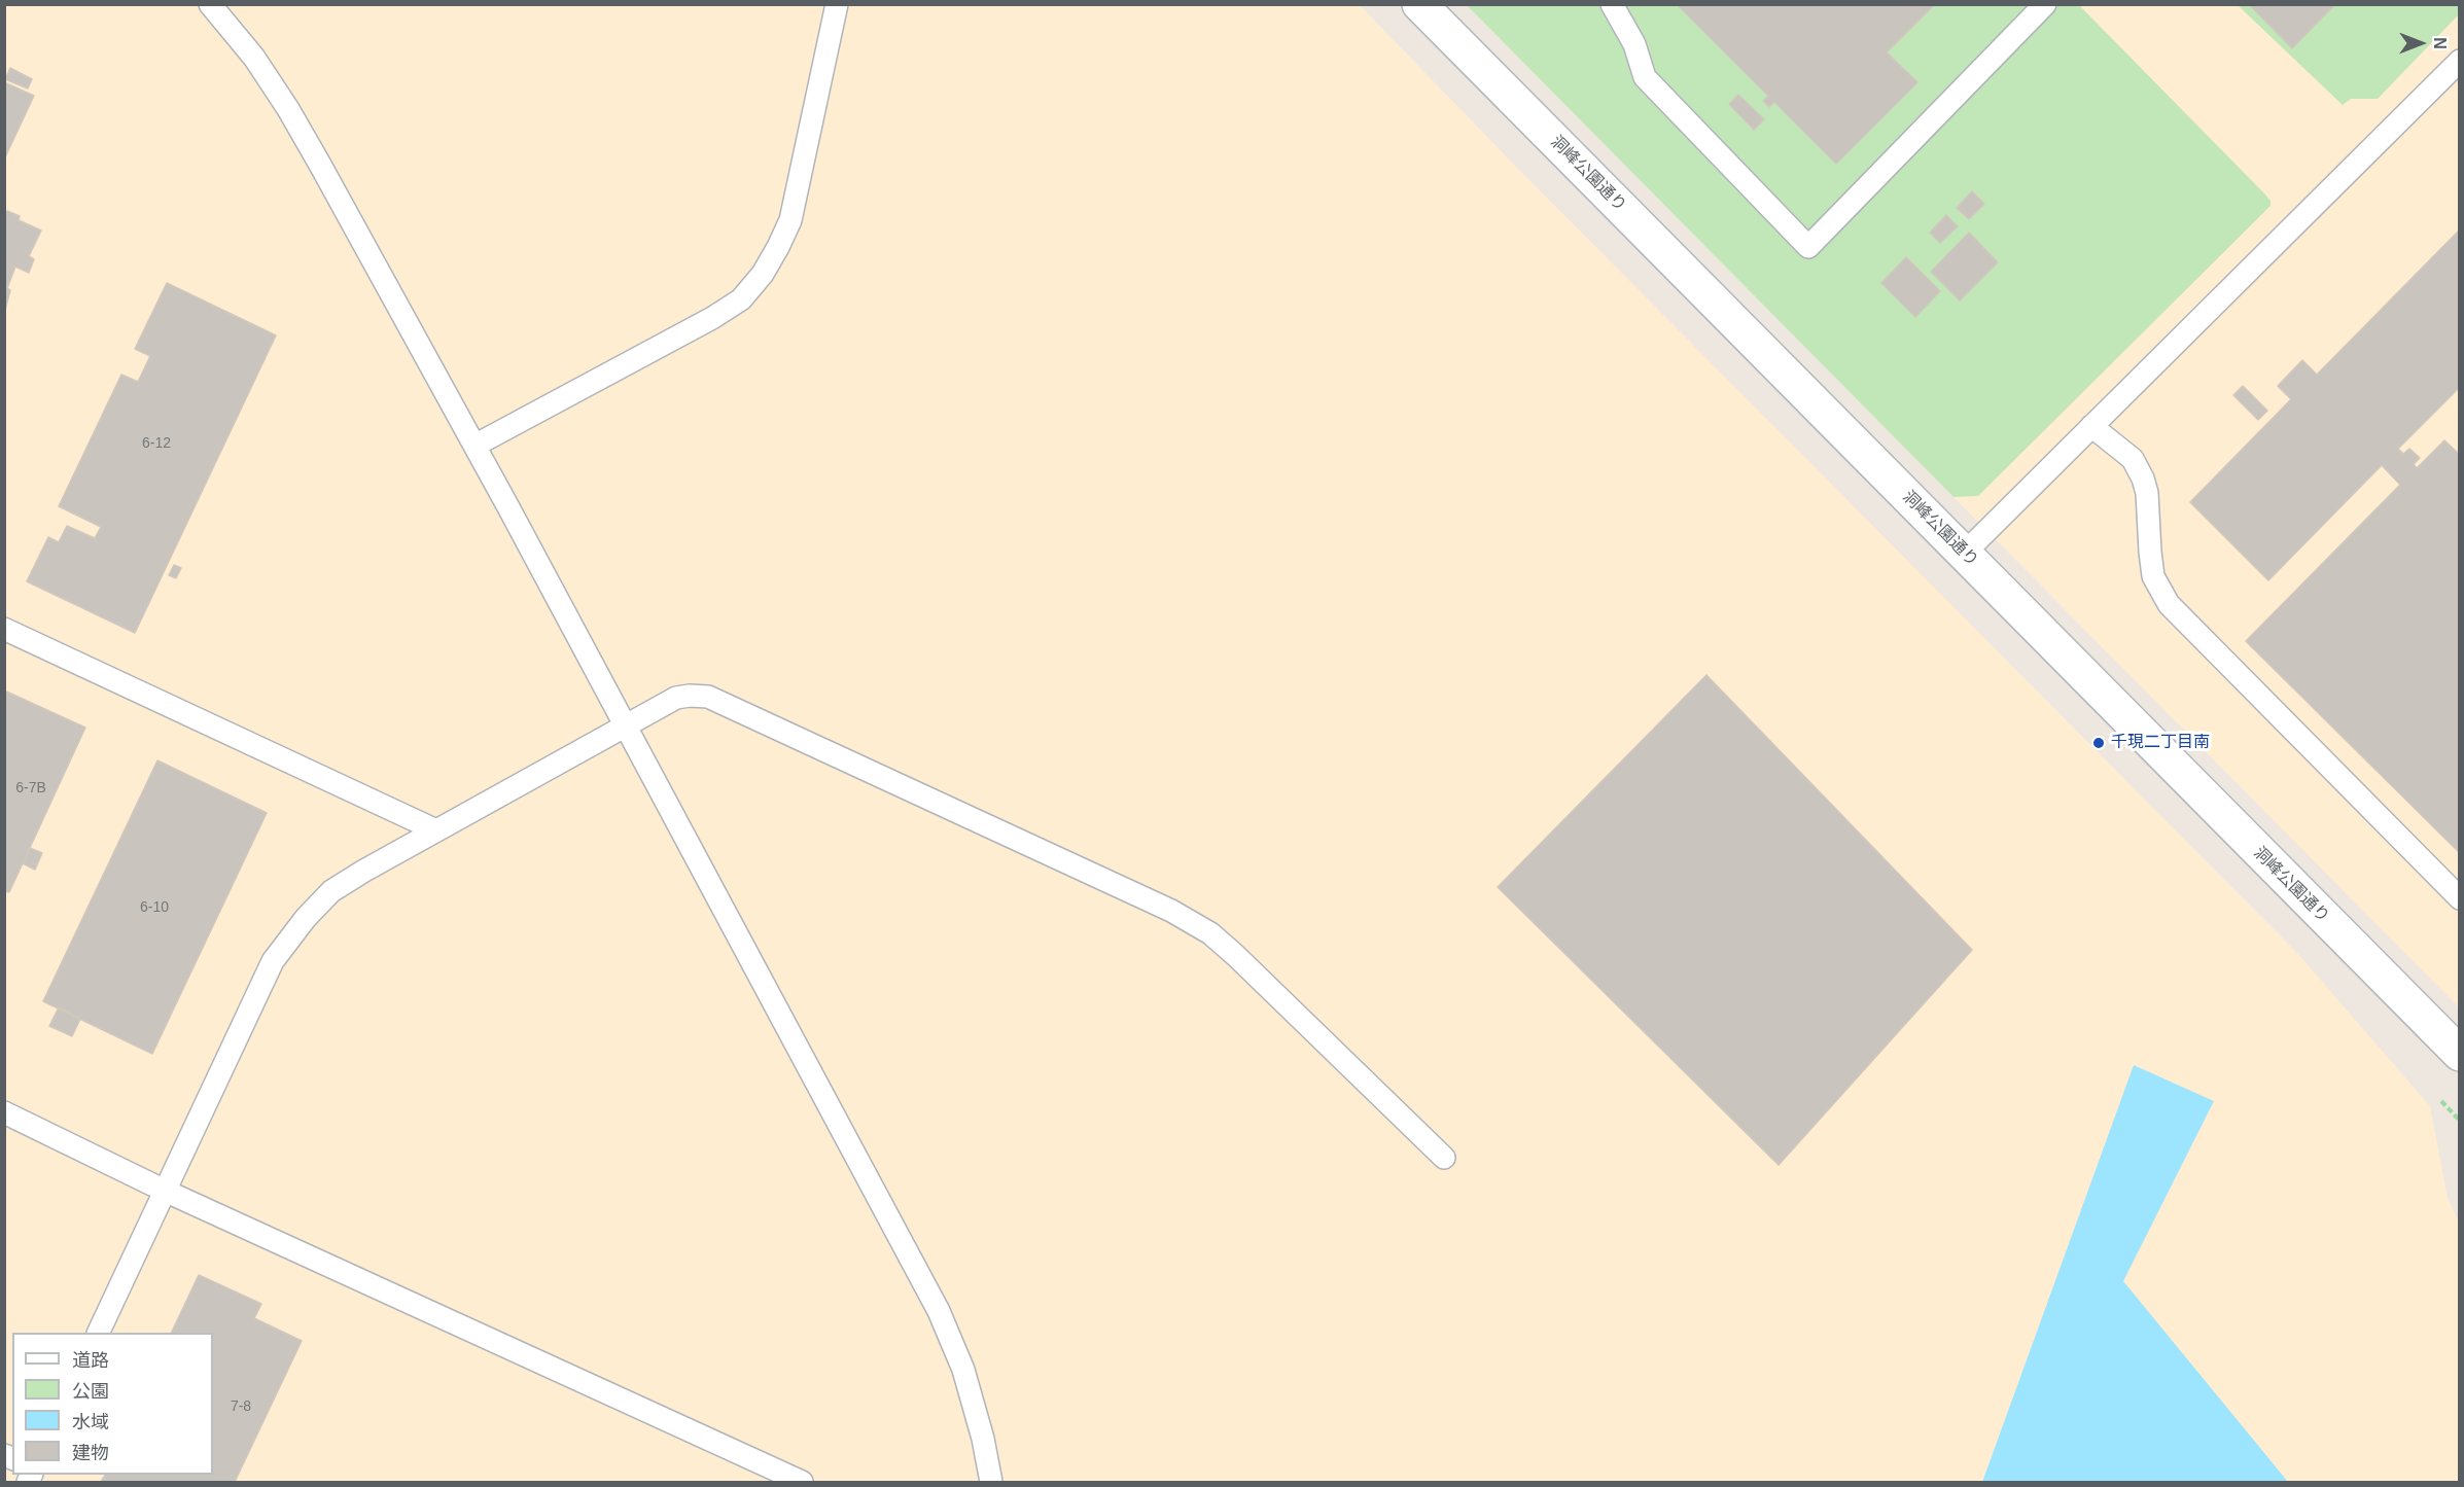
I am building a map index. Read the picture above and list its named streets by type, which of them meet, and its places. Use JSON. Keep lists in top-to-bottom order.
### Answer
{
  "streets": {
    "street": ["洞峰公園通り"]
  },
  "places": ["千現二丁目南"],
  "house_numbers": [
    "6-12",
    "6-7B",
    "6-10",
    "7-8"
  ],
  "legend": [
    "道路",
    "公園",
    "水域",
    "建物"
  ],
  "north": "right"
}
